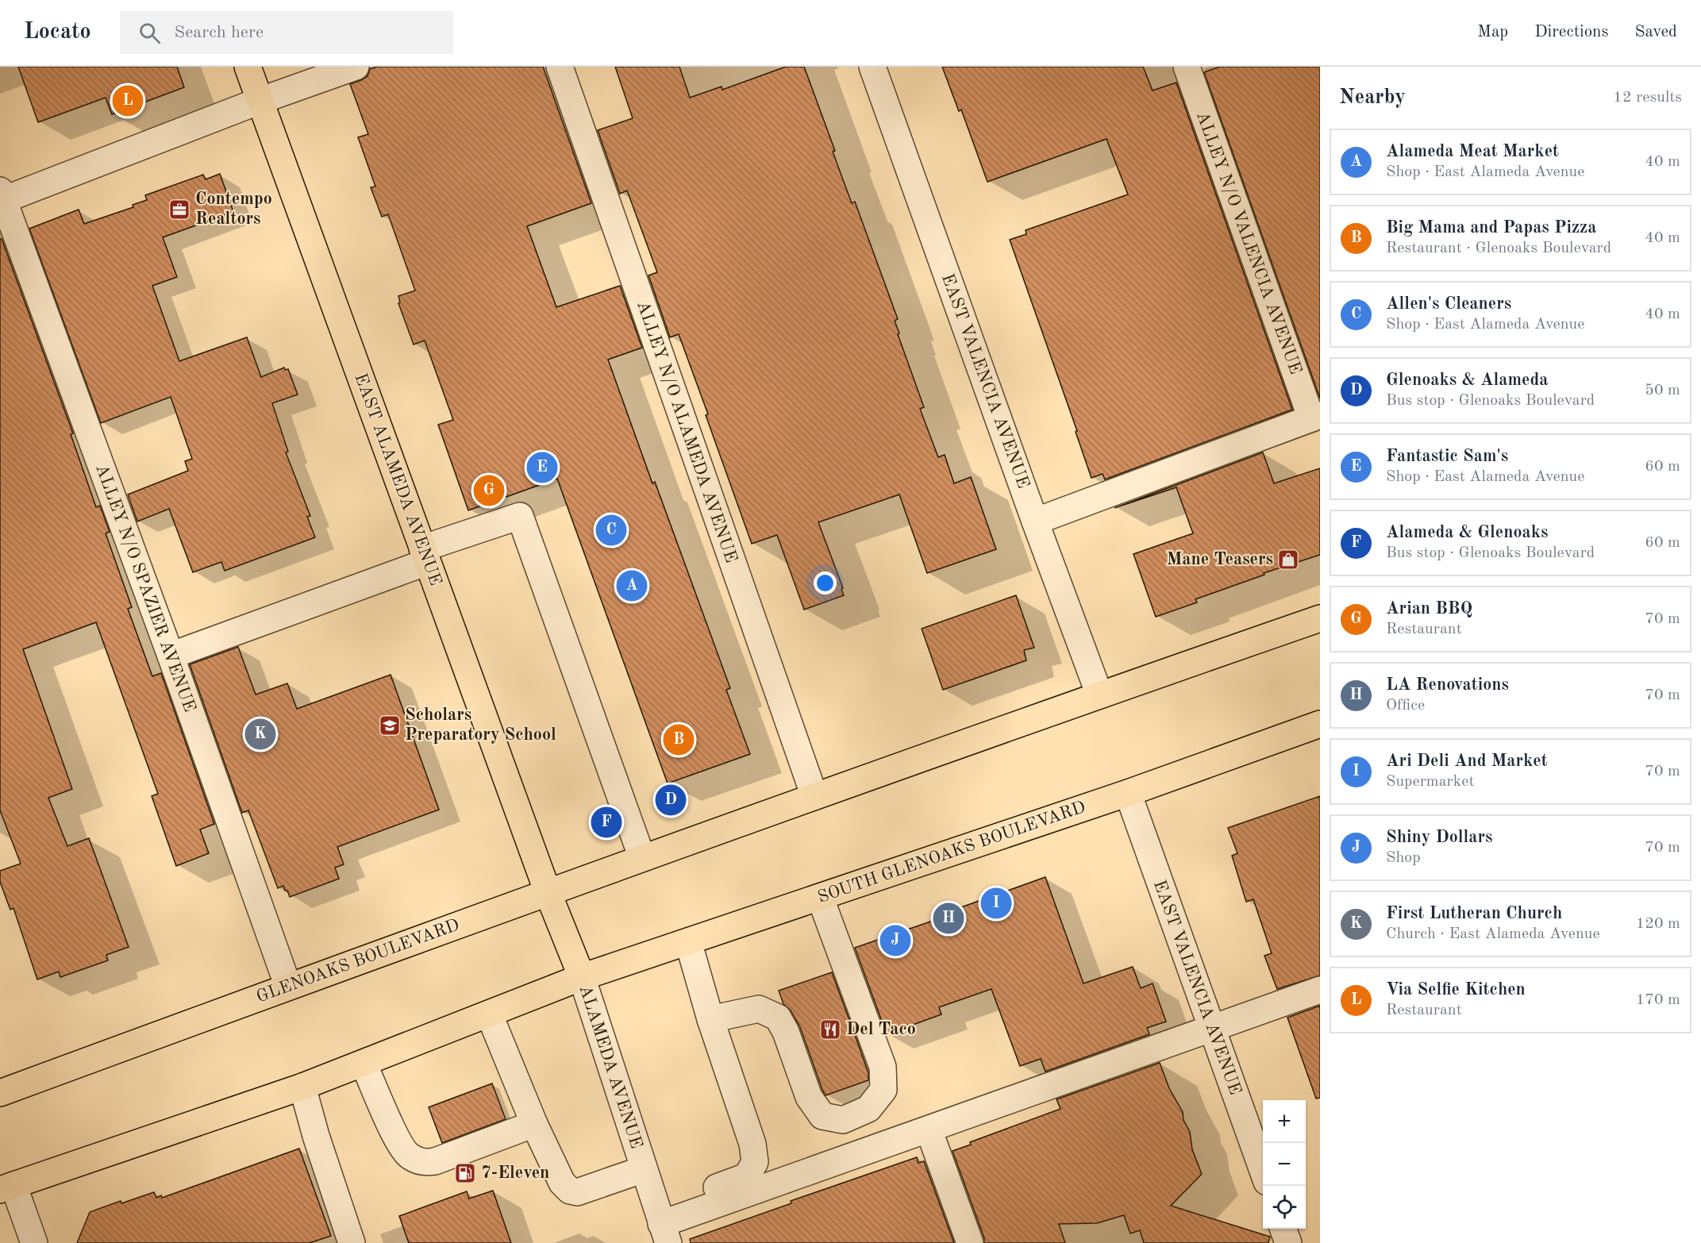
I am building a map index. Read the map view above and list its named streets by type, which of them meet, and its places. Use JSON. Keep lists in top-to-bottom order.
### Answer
{
  "streets": {
    "main road": [
      "EAST ALAMEDA AVENUE",
      "SOUTH GLENOAKS BOULEVARD",
      "GLENOAKS BOULEVARD",
      "ALAMEDA AVENUE"
    ],
    "street": [
      "ALLEY N/O VALENCIA AVENUE",
      "EAST VALENCIA AVENUE",
      "ALLEY N/O ALAMEDA AVENUE",
      "ALLEY N/O SPAZIER AVENUE"
    ]
  },
  "crossings": [
    ["EAST VALENCIA AVENUE", "SOUTH GLENOAKS BOULEVARD"],
    ["ALLEY N/O ALAMEDA AVENUE", "GLENOAKS BOULEVARD"],
    ["EAST ALAMEDA AVENUE", "GLENOAKS BOULEVARD"],
    ["EAST ALAMEDA AVENUE", "ALAMEDA AVENUE"],
    ["ALLEY N/O SPAZIER AVENUE", "GLENOAKS BOULEVARD"],
    ["SOUTH GLENOAKS BOULEVARD", "ALAMEDA AVENUE"],
    ["GLENOAKS BOULEVARD", "ALAMEDA AVENUE"]
  ],
  "places": {
    "office": ["Contempo Realtors"],
    "shop": ["Mane Teasers"],
    "school or university": ["Scholars Preparatory School"],
    "restaurant": ["Del Taco"],
    "fuel station": ["7-Eleven"]
  },
  "page": {
    "header": "Locato",
    "search": "Search here",
    "nav": ["Map", "Directions", "Saved"],
    "heading": ["Nearby", "12 results"],
    "pins": [
      "L",
      "E",
      "G",
      "C",
      "A",
      "K",
      "B",
      "D",
      "F",
      "I",
      "H",
      "J"
    ],
    "list": [
      {
        "mark": "A",
        "name": "Alameda Meat Market",
        "note": "Shop · East Alameda Avenue",
        "value": "40 m"
      },
      {
        "mark": "B",
        "name": "Big Mama and Papas Pizza",
        "note": "Restaurant · Glenoaks Boulevard",
        "value": "40 m"
      },
      {
        "mark": "C",
        "name": "Allen's Cleaners",
        "note": "Shop · East Alameda Avenue",
        "value": "40 m"
      },
      {
        "mark": "D",
        "name": "Glenoaks & Alameda",
        "note": "Bus stop · Glenoaks Boulevard",
        "value": "50 m"
      },
      {
        "mark": "E",
        "name": "Fantastic Sam's",
        "note": "Shop · East Alameda Avenue",
        "value": "60 m"
      },
      {
        "mark": "F",
        "name": "Alameda & Glenoaks",
        "note": "Bus stop · Glenoaks Boulevard",
        "value": "60 m"
      },
      {
        "mark": "G",
        "name": "Arian BBQ",
        "note": "Restaurant",
        "value": "70 m"
      },
      {
        "mark": "H",
        "name": "LA Renovations",
        "note": "Office",
        "value": "70 m"
      },
      {
        "mark": "I",
        "name": "Ari Deli And Market",
        "note": "Supermarket",
        "value": "70 m"
      },
      {
        "mark": "J",
        "name": "Shiny Dollars",
        "note": "Shop",
        "value": "70 m"
      },
      {
        "mark": "K",
        "name": "First Lutheran Church",
        "note": "Church · East Alameda Avenue",
        "value": "120 m"
      },
      {
        "mark": "L",
        "name": "Via Selfie Kitchen",
        "note": "Restaurant",
        "value": "170 m"
      }
    ],
    "map_buttons": ["+", "−"]
  }
}
